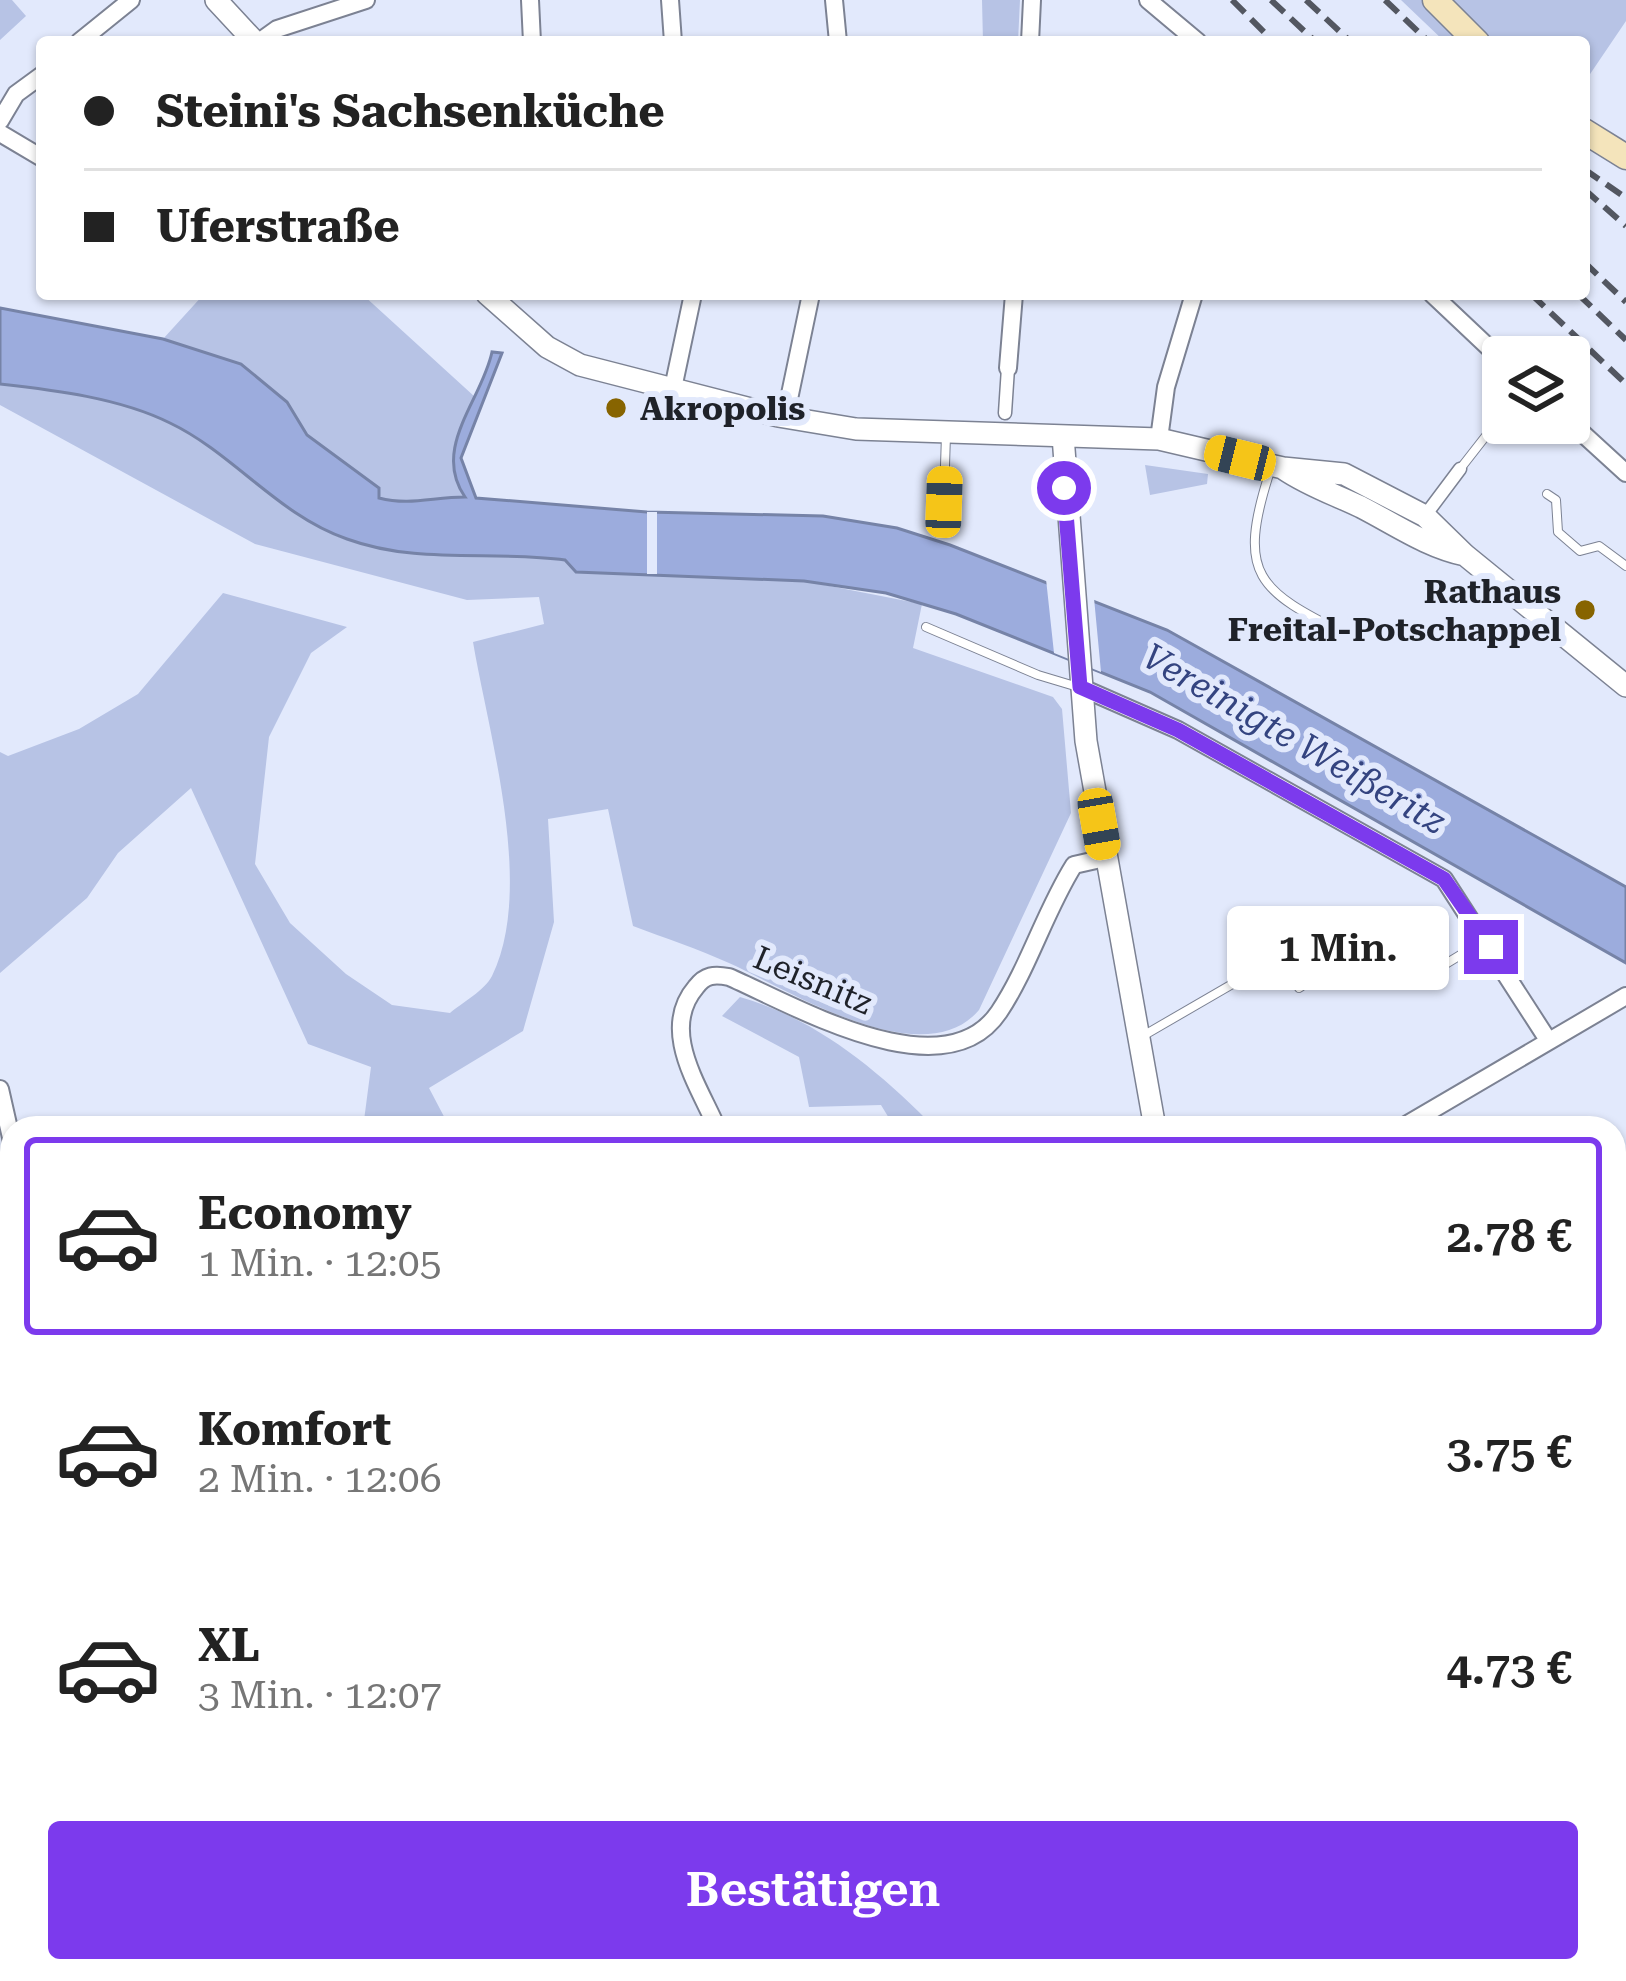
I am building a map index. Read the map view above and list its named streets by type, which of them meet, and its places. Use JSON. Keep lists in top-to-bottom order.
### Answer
{
  "streets": {
    "street": ["Leisnitz"]
  },
  "water": ["Vereinigte Weißeritz"],
  "places": ["Akropolis", "Rathaus Freital-Potschappel"],
  "page": {
    "banner": ["Steini's Sachsenküche", "Uferstraße"],
    "bubble": "1 Min.",
    "list": [
      {
        "name": "Economy",
        "note": "1 Min. · 12:05",
        "value": "2.78 €"
      },
      {
        "name": "Komfort",
        "note": "2 Min. · 12:06",
        "value": "3.75 €"
      },
      {
        "name": "XL",
        "note": "3 Min. · 12:07",
        "value": "4.73 €"
      }
    ],
    "buttons": "Bestätigen"
  }
}
